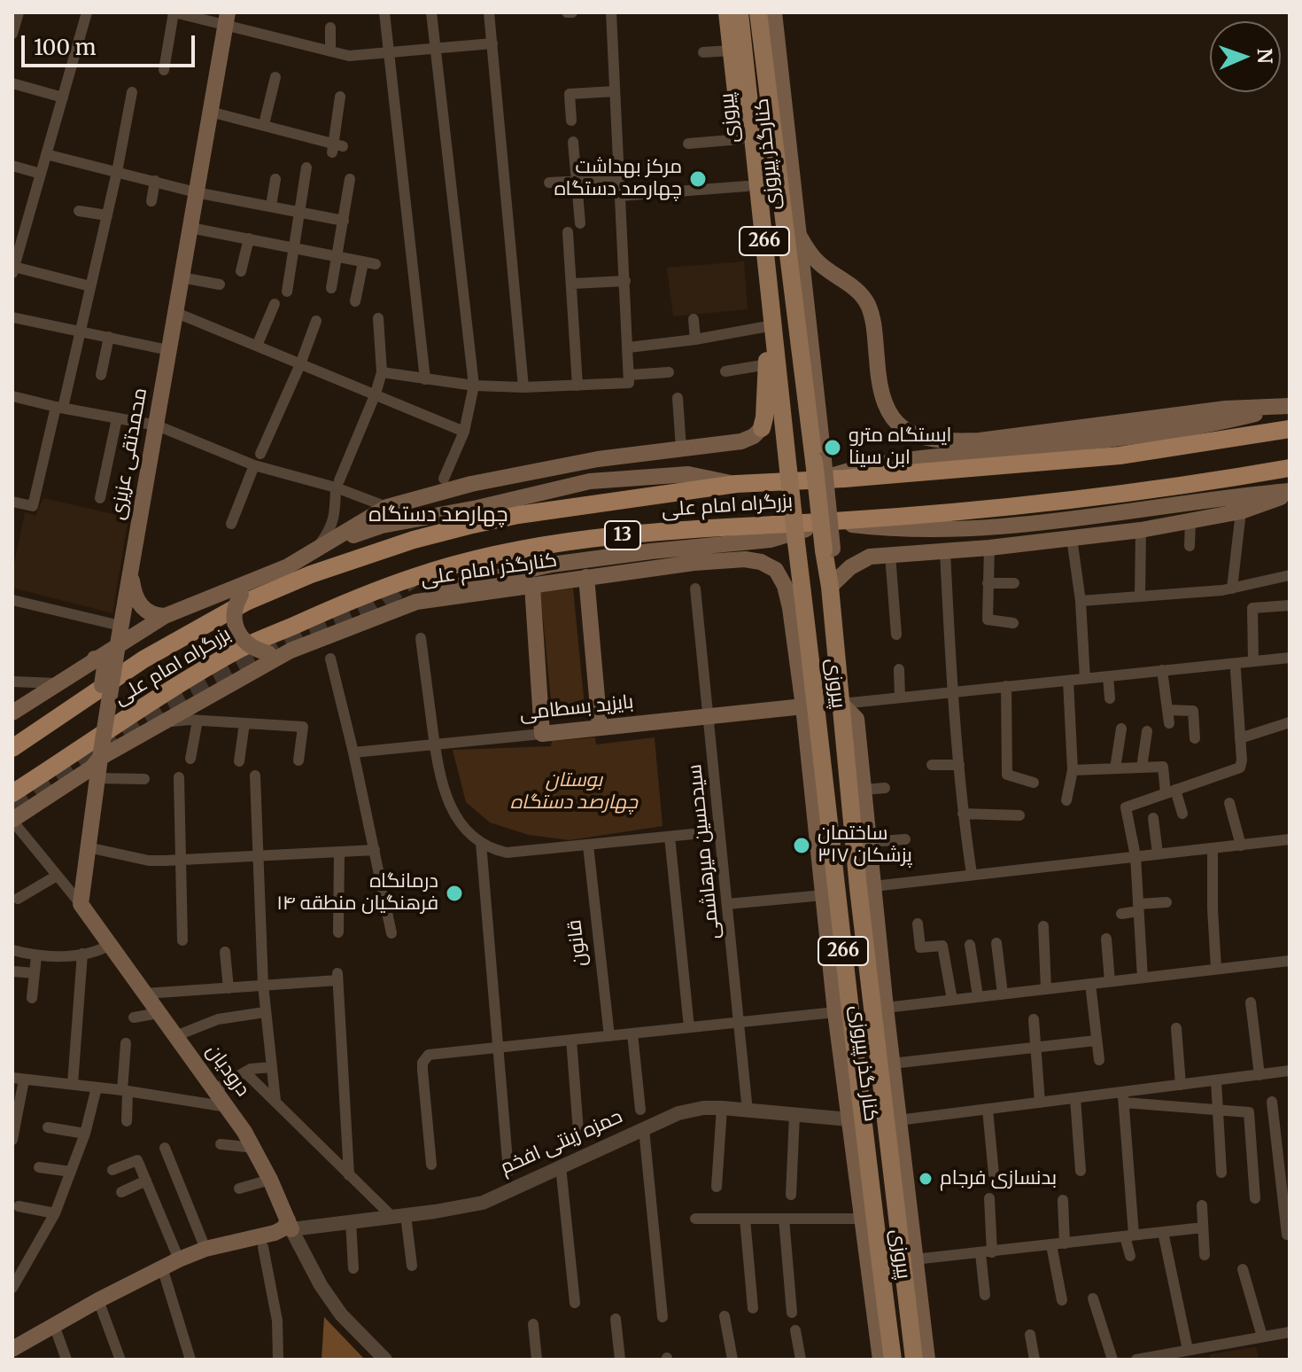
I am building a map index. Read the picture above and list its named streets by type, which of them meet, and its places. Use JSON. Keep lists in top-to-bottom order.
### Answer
{
  "streets": {
    "highway": ["بزرگراه امام علی", "13"],
    "main road": [
      "پیروزی",
      "کنارگذر پیروزی",
      "266",
      "محمدتقی عزیزی",
      "کنارگذر امام علی",
      "بایزید بسطامی",
      "کنار گذر پیروزی",
      "درودیان",
      "حمزه زینتی افخم"
    ],
    "street": ["سیدحسین میرهاشمی", "قانون"]
  },
  "crossings": [
    ["پیروزی", "کنارگذر پیروزی"],
    ["پیروزی", "266"],
    ["پیروزی", "بزرگراه امام علی"],
    ["پیروزی", "کنارگذر امام علی"],
    ["پیروزی", "کنار گذر پیروزی"],
    ["محمدتقی عزیزی", "کنارگذر امام علی"],
    ["محمدتقی عزیزی", "درودیان"],
    ["کنارگذر امام علی", "بایزید بسطامی"],
    ["کنارگذر امام علی", "کنار گذر پیروزی"],
    ["کنارگذر امام علی", "درودیان"],
    ["بایزید بسطامی", "سیدحسین میرهاشمی"],
    ["سیدحسین میرهاشمی", "حمزه زینتی افخم"],
    ["کنار گذر پیروزی", "حمزه زینتی افخم"],
    ["درودیان", "حمزه زینتی افخم"]
  ],
  "districts": ["چهارصد دستگاه"],
  "parks": ["بوستان چهارصد دستگاه"],
  "places": [
    "مرکز بهداشت چهارصد دستگاه",
    "ایستگاه مترو ابن سینا",
    "ساختمان پزشکان ۳۱۷",
    "درمانگاه فرهنگیان منطقه ۱۴",
    "بدنسازی فرجام"
  ],
  "scale_bar": "100 m",
  "north": "right"
}
